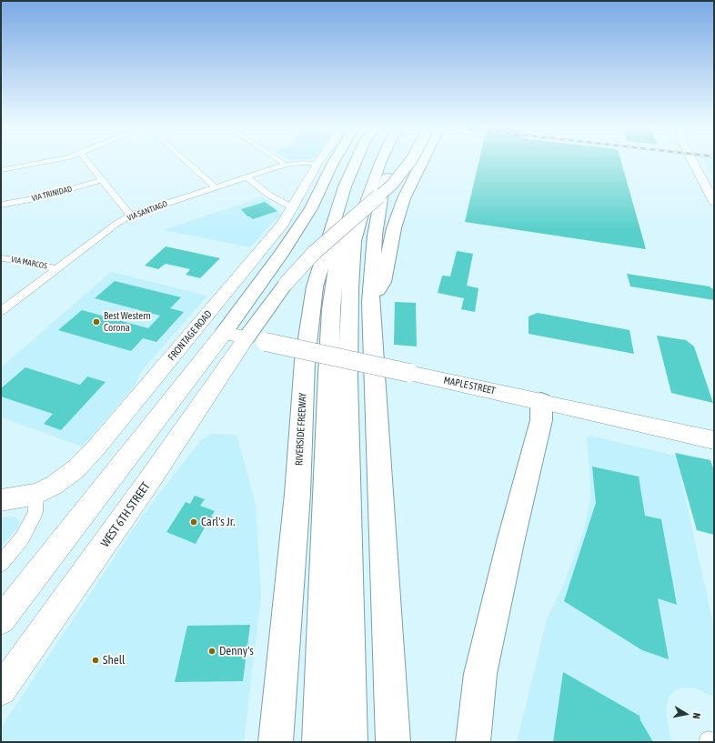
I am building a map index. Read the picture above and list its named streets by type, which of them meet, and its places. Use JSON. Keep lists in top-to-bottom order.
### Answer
{
  "streets": {
    "highway": ["RIVERSIDE FREEWAY"],
    "main road": ["FRONTAGE ROAD", "MAPLE STREET", "WEST 6TH STREET"],
    "street": ["VIA TRINIDAD", "VIA SANTIAGO", "VIA MARCOS"]
  },
  "crossings": [
    ["VIA SANTIAGO", "VIA MARCOS"],
    ["VIA SANTIAGO", "FRONTAGE ROAD"],
    ["MAPLE STREET", "WEST 6TH STREET"]
  ],
  "places": [
    "Best Western Corona",
    "Carl's Jr.",
    "Denny's",
    "Shell"
  ],
  "north": "right"
}
